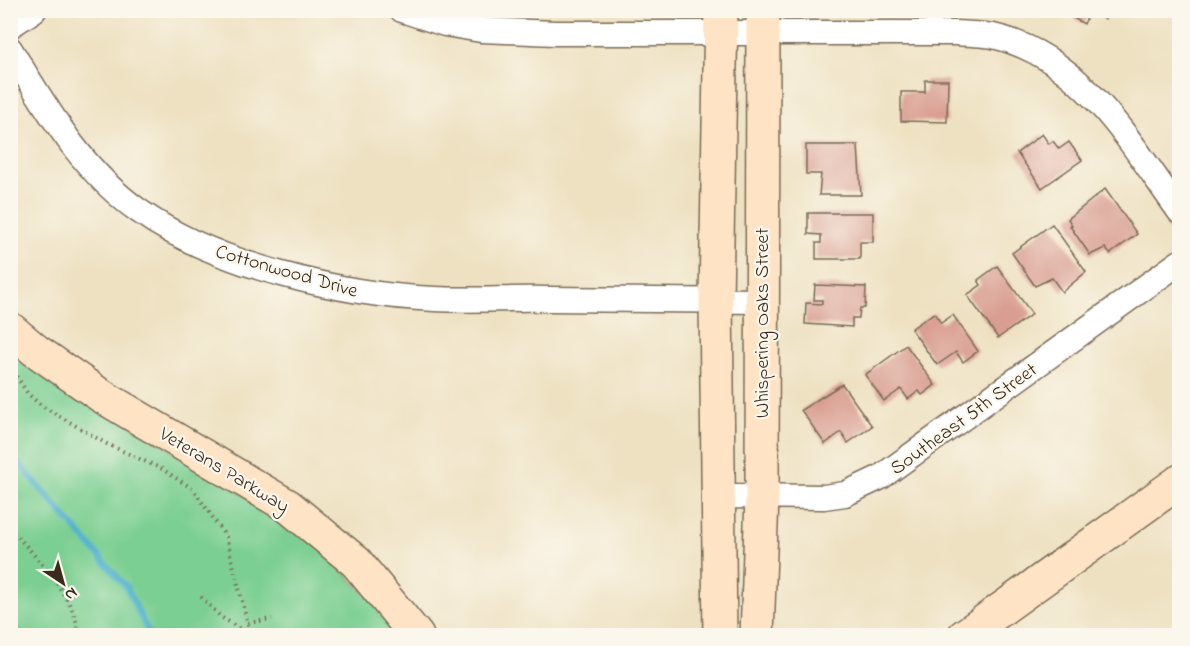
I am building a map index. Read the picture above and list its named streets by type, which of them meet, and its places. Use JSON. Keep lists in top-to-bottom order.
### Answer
{
  "streets": {
    "street": [
      "Cottonwood Drive",
      "Whispering Oaks Street",
      "Southeast 5th Street",
      "Veterans Parkway"
    ]
  },
  "crossings": [
    ["Cottonwood Drive", "Whispering Oaks Street"],
    ["Whispering Oaks Street", "Southeast 5th Street"]
  ],
  "north": "bottom right"
}
